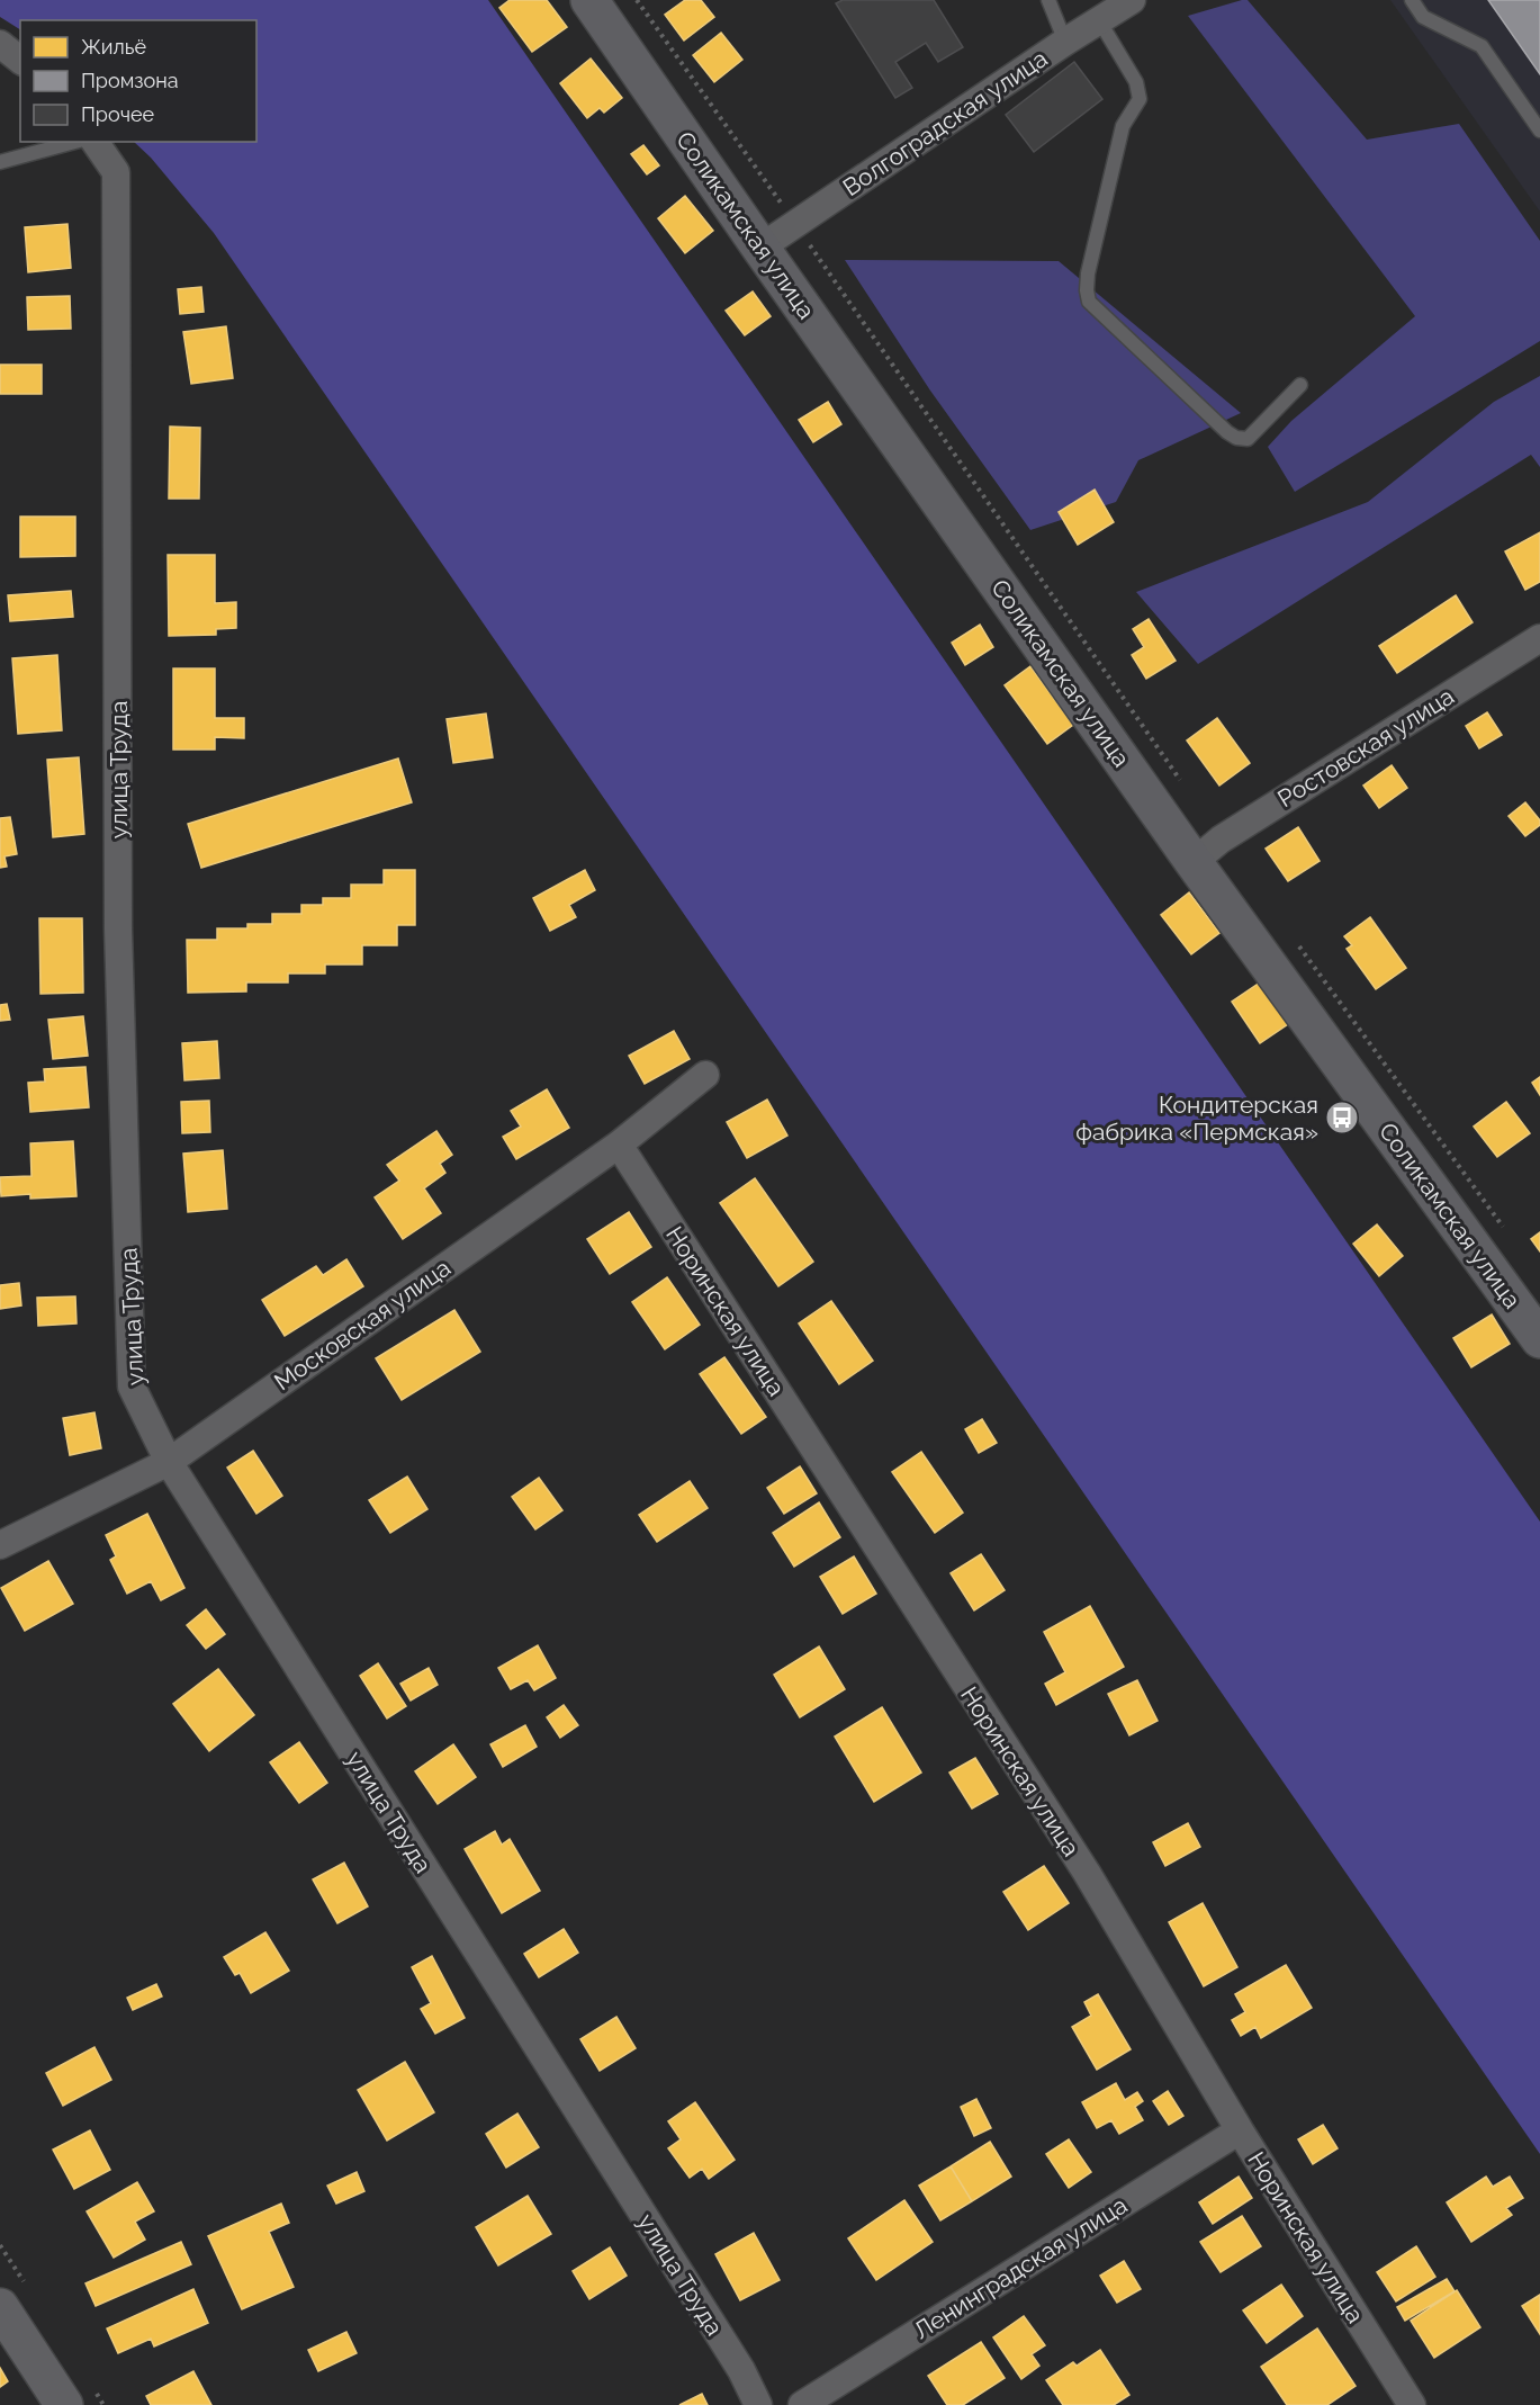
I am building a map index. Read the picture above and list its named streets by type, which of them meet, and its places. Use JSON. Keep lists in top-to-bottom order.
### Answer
{
  "streets": {
    "main road": ["Соликамская улица"],
    "street": [
      "Волгоградская улица",
      "Ростовская улица",
      "улица Труда",
      "Норинская улица",
      "Московская улица",
      "Ленинградская улица"
    ]
  },
  "crossings": [
    ["Волгоградская улица", "Соликамская улица"],
    ["Соликамская улица", "Ростовская улица"],
    ["улица Труда", "Московская улица"],
    ["Норинская улица", "Московская улица"],
    ["Норинская улица", "Ленинградская улица"]
  ],
  "places": {
    "bus stop": ["Кондитерская фабрика «Пермская»"]
  },
  "legend": ["Жильё", "Промзона", "Прочее"]
}
